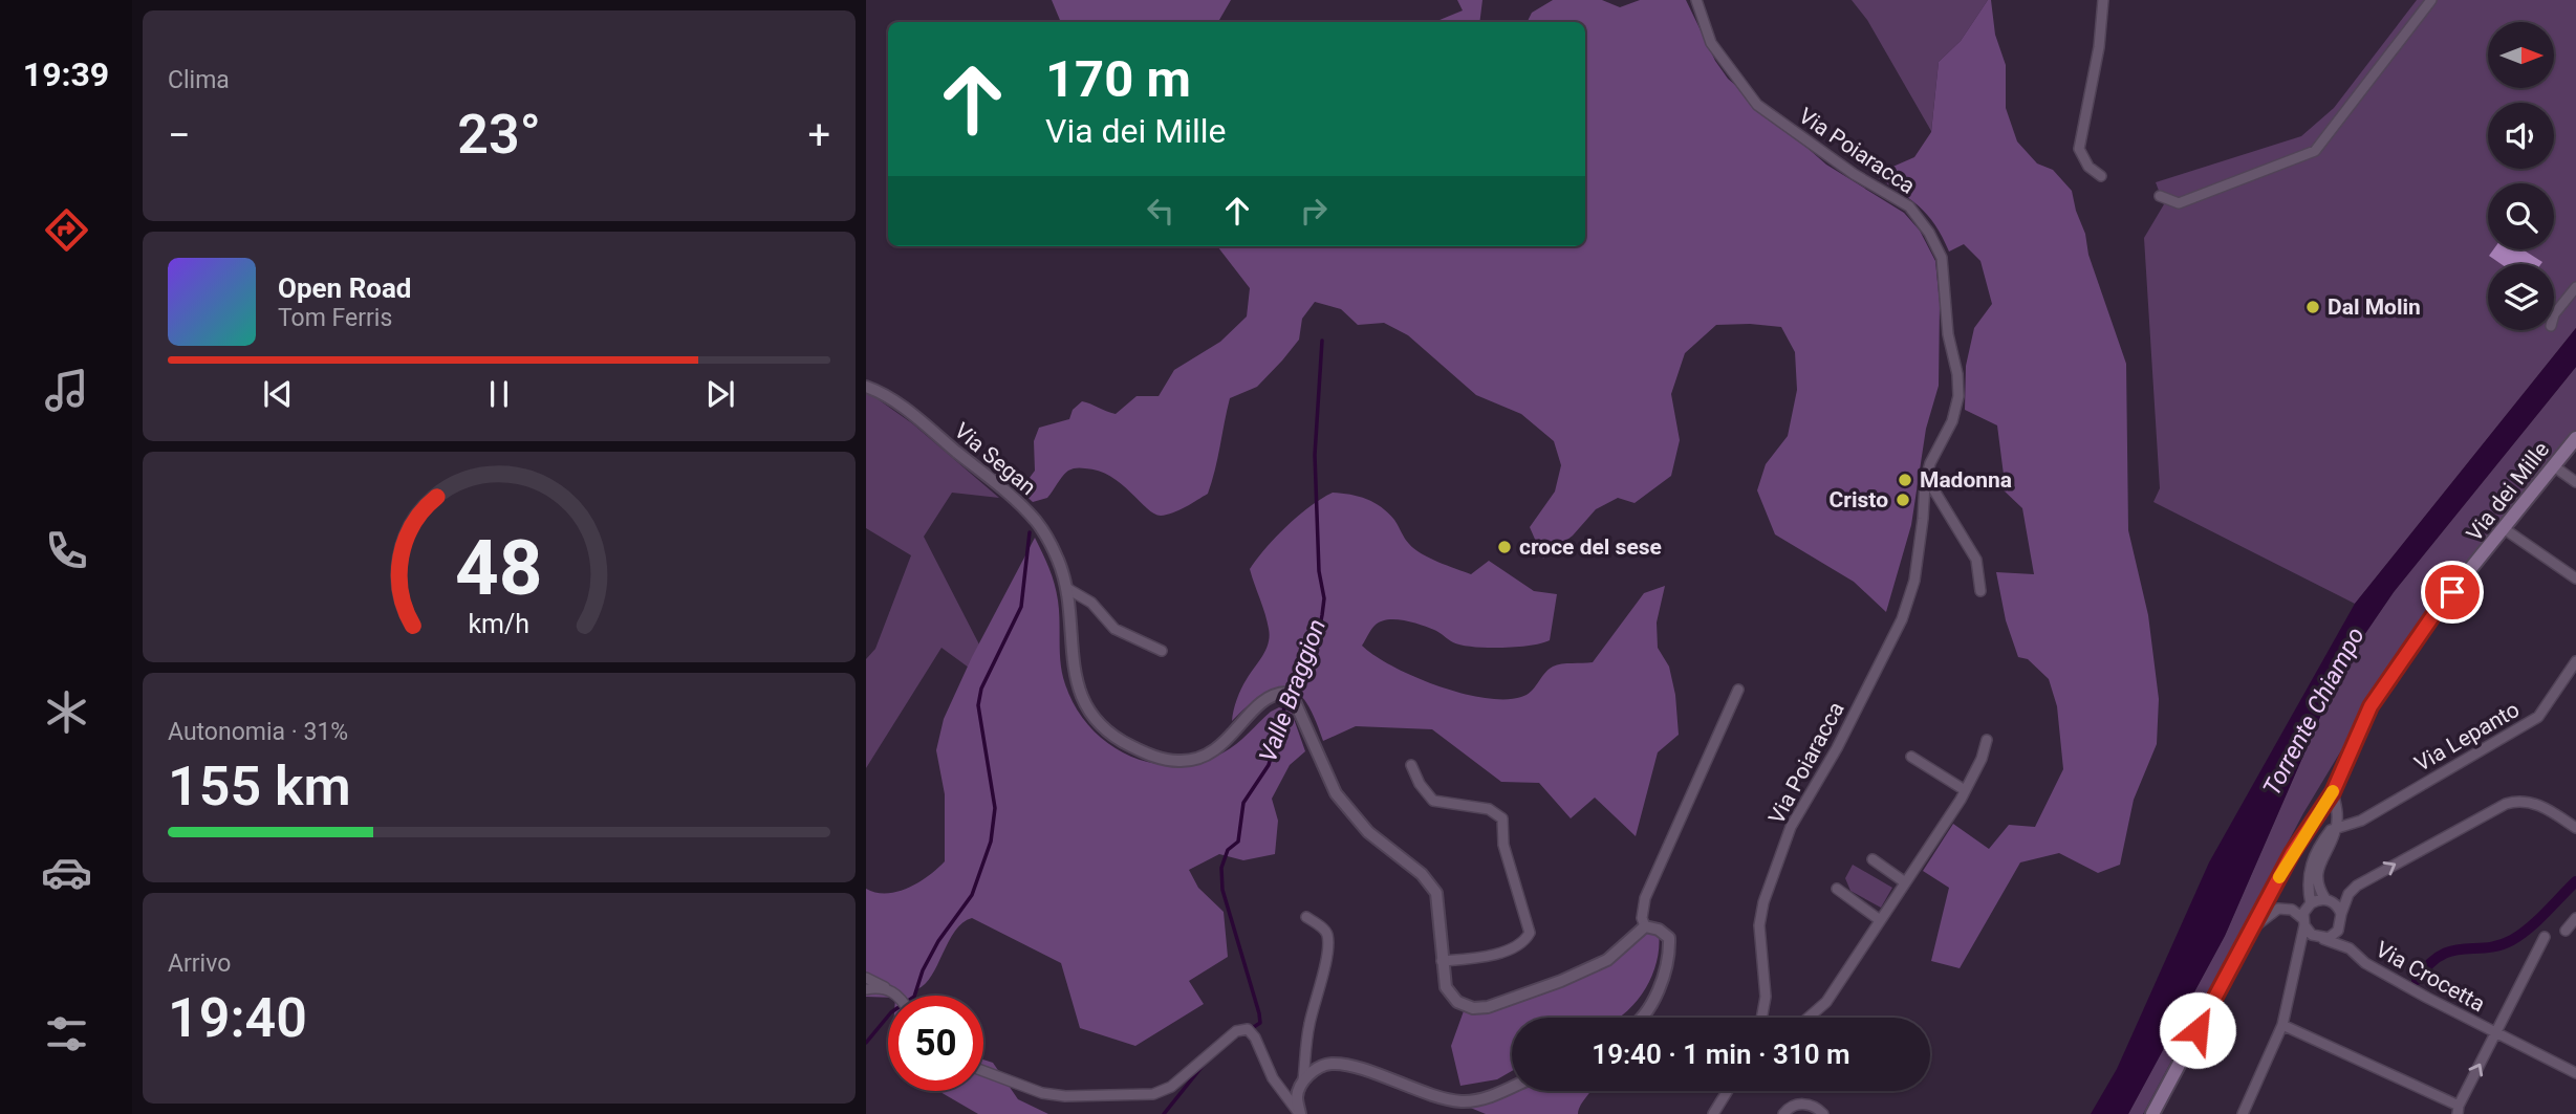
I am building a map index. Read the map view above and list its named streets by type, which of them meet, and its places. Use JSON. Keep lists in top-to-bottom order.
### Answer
{
  "streets": {
    "main road": ["Via dei Mille"],
    "street": [
      "Via Poiaracca",
      "Via Segan",
      "Via Lepanto",
      "Via Crocetta"
    ]
  },
  "water": ["Valle Braggion", "Torrente Chiampo"],
  "places": [
    "Dal Molin",
    "Madonna",
    "Cristo",
    "croce del sese"
  ],
  "north": "right",
  "page": {
    "tabs": "19:39",
    "tile": [
      "Clima",
      ["Autonomia · 31%", "155 km"],
      ["Arrivo", "19:40"]
    ],
    "turn": ["170 m", "Via dei Mille"],
    "heat": ["−", "23°", "+"],
    "song": ["Open Road", "Tom Ferris"],
    "limit": "50",
    "trip": "19:40 · 1 min · 310 m",
    "gauge": ["48", "km/h"]
  }
}
